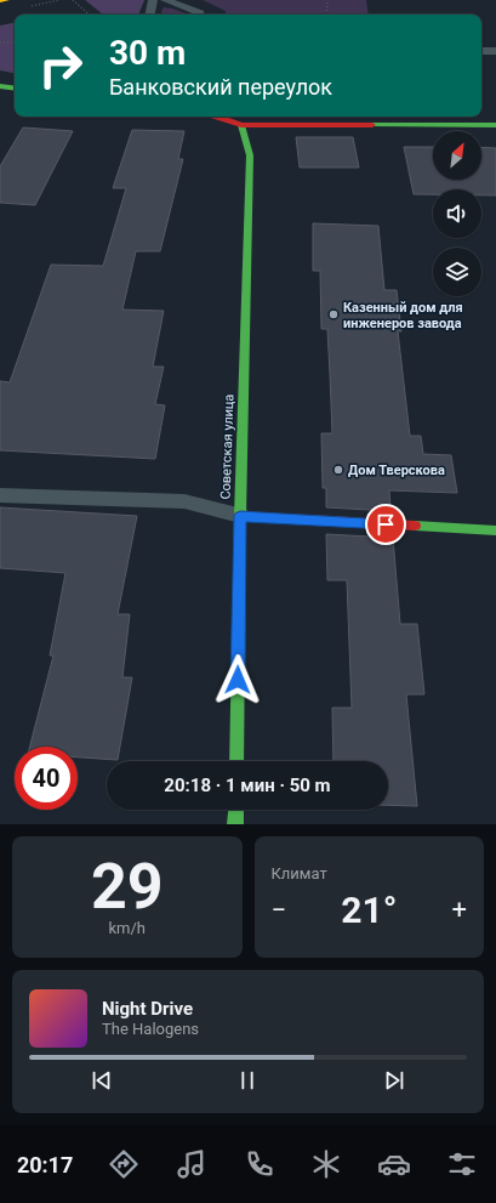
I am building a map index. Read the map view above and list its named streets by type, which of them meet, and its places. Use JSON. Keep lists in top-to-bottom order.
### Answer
{
  "streets": {
    "street": ["Советская улица"]
  },
  "places": ["Казенный дом для инженеров завода", "Дом Тверскова"],
  "north": "top right",
  "page": {
    "turn": ["30 m", "Банковский переулок"],
    "limit": "40",
    "trip": "20:18 · 1 мин · 50 m",
    "tile": [
      ["29", "km/h"],
      "Климат"
    ],
    "heat": ["−", "21°", "+"],
    "song": ["Night Drive", "The Halogens"],
    "tabs": "20:17"
  }
}
